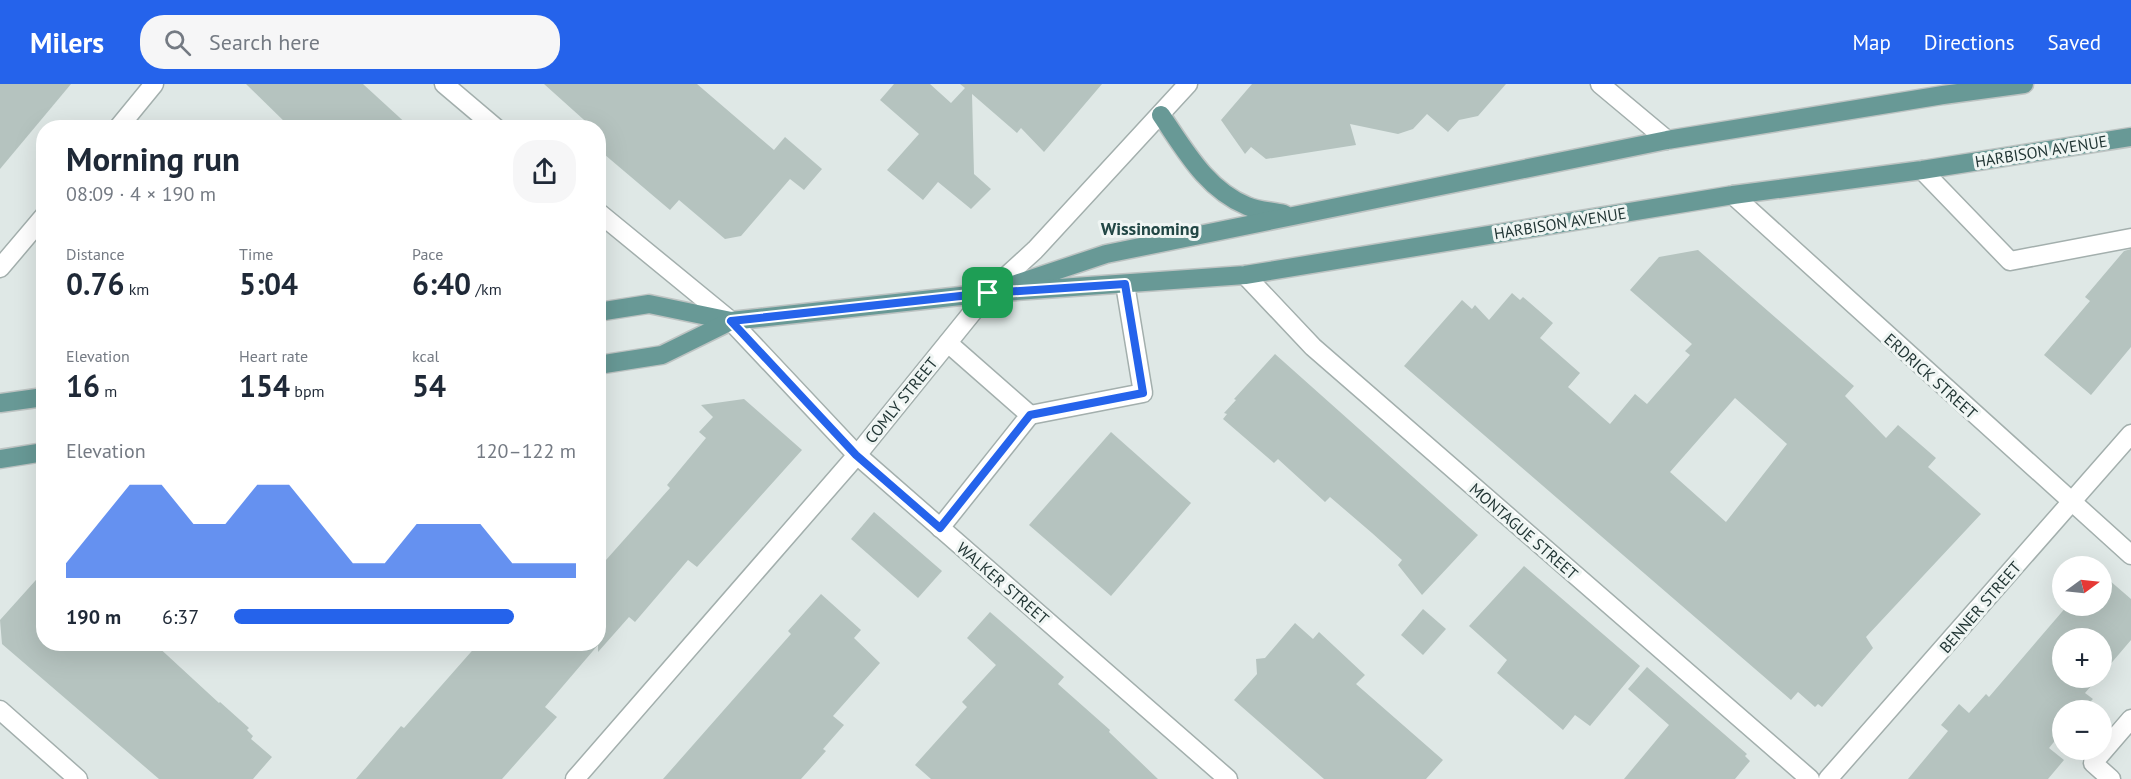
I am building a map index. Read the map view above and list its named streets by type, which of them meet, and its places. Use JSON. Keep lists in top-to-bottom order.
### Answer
{
  "streets": {
    "main road": ["HARBISON AVENUE"],
    "street": [
      "ERDRICK STREET",
      "COMLY STREET",
      "MONTAGUE STREET",
      "WALKER STREET",
      "BENNER STREET"
    ]
  },
  "crossings": [
    ["HARBISON AVENUE", "ERDRICK STREET"],
    ["HARBISON AVENUE", "COMLY STREET"],
    ["HARBISON AVENUE", "MONTAGUE STREET"],
    ["HARBISON AVENUE", "WALKER STREET"],
    ["ERDRICK STREET", "BENNER STREET"],
    ["COMLY STREET", "WALKER STREET"]
  ],
  "districts": ["Wissinoming"],
  "north": "right",
  "page": {
    "header": "Milers",
    "search": "Search here",
    "nav": ["Map", "Directions", "Saved"],
    "heading": ["Morning run", "08:09 · 4 × 190 m"],
    "stats": [
      ["Distance", "0.76 km"],
      ["Time", "5:04"],
      ["Pace", "6:40 /km"],
      ["Elevation", "16 m"],
      ["Heart rate", "154 bpm"],
      ["kcal", "54"]
    ],
    "chart": ["Elevation", "120–122 m"],
    "map_buttons": ["+", "−"],
    "list": [
      {
        "name": "190 m",
        "note": "6:37"
      }
    ]
  }
}
